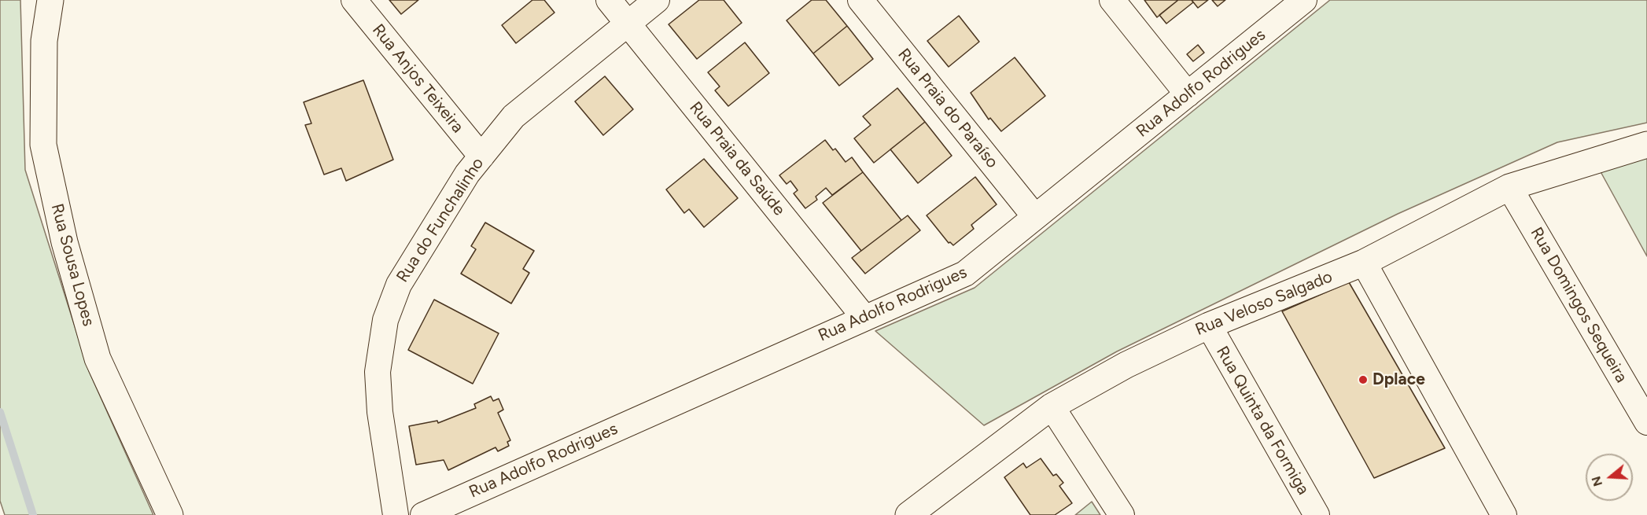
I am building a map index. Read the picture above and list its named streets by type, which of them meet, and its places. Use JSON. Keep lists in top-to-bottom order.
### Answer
{
  "streets": {
    "street": [
      "Rua Anjos Teixeira",
      "Rua Adolfo Rodrigues",
      "Rua Praia do Paraíso",
      "Rua Praia da Saúde",
      "Rua do Funchalinho",
      "Rua Sousa Lopes",
      "Rua Veloso Salgado",
      "Rua Domingos Sequeira",
      "Rua Quinta da Formiga"
    ]
  },
  "crossings": [
    ["Rua Anjos Teixeira", "Rua do Funchalinho"],
    ["Rua Adolfo Rodrigues", "Rua Praia do Paraíso"],
    ["Rua Adolfo Rodrigues", "Rua Praia da Saúde"],
    ["Rua Praia da Saúde", "Rua do Funchalinho"],
    ["Rua Veloso Salgado", "Rua Domingos Sequeira"],
    ["Rua Veloso Salgado", "Rua Quinta da Formiga"]
  ],
  "places": ["Dplace"],
  "north": "left"
}
